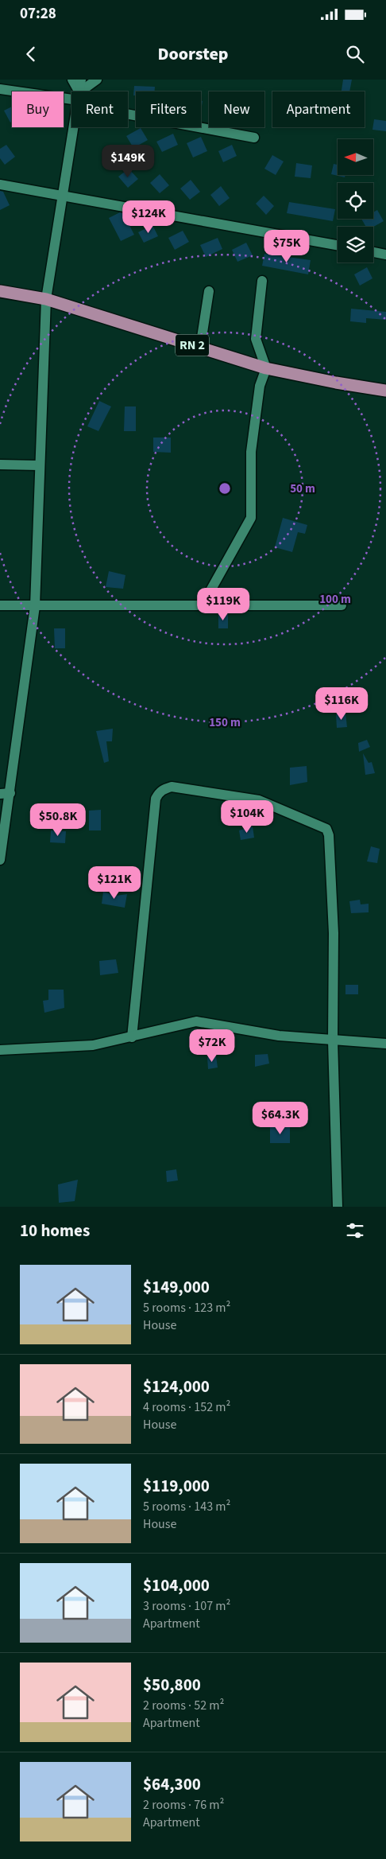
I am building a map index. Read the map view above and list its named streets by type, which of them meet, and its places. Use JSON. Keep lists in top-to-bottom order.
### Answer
{
  "streets": {
    "main road": ["RN 2"]
  },
  "north": "left",
  "page": {
    "status": "07:28",
    "header": "Doorstep",
    "chip": [
      "Buy",
      "Rent",
      "Filters",
      "New",
      "Apartment"
    ],
    "price": [
      "$149K",
      "$124K",
      "$75K",
      "$119K",
      "$116K",
      "$104K",
      "$50.8K",
      "$121K",
      "$72K",
      "$64.3K"
    ],
    "heading": "10 homes",
    "list": [
      {
        "name": "$149,000",
        "note": "5 rooms · 123 m² · House"
      },
      {
        "name": "$124,000",
        "note": "4 rooms · 152 m² · House"
      },
      {
        "name": "$119,000",
        "note": "5 rooms · 143 m² · House"
      },
      {
        "name": "$104,000",
        "note": "3 rooms · 107 m² · Apartment"
      },
      {
        "name": "$50,800",
        "note": "2 rooms · 52 m² · Apartment"
      },
      {
        "name": "$64,300",
        "note": "2 rooms · 76 m² · Apartment"
      }
    ]
  },
  "rings": ["50 m", "100 m", "150 m"]
}
